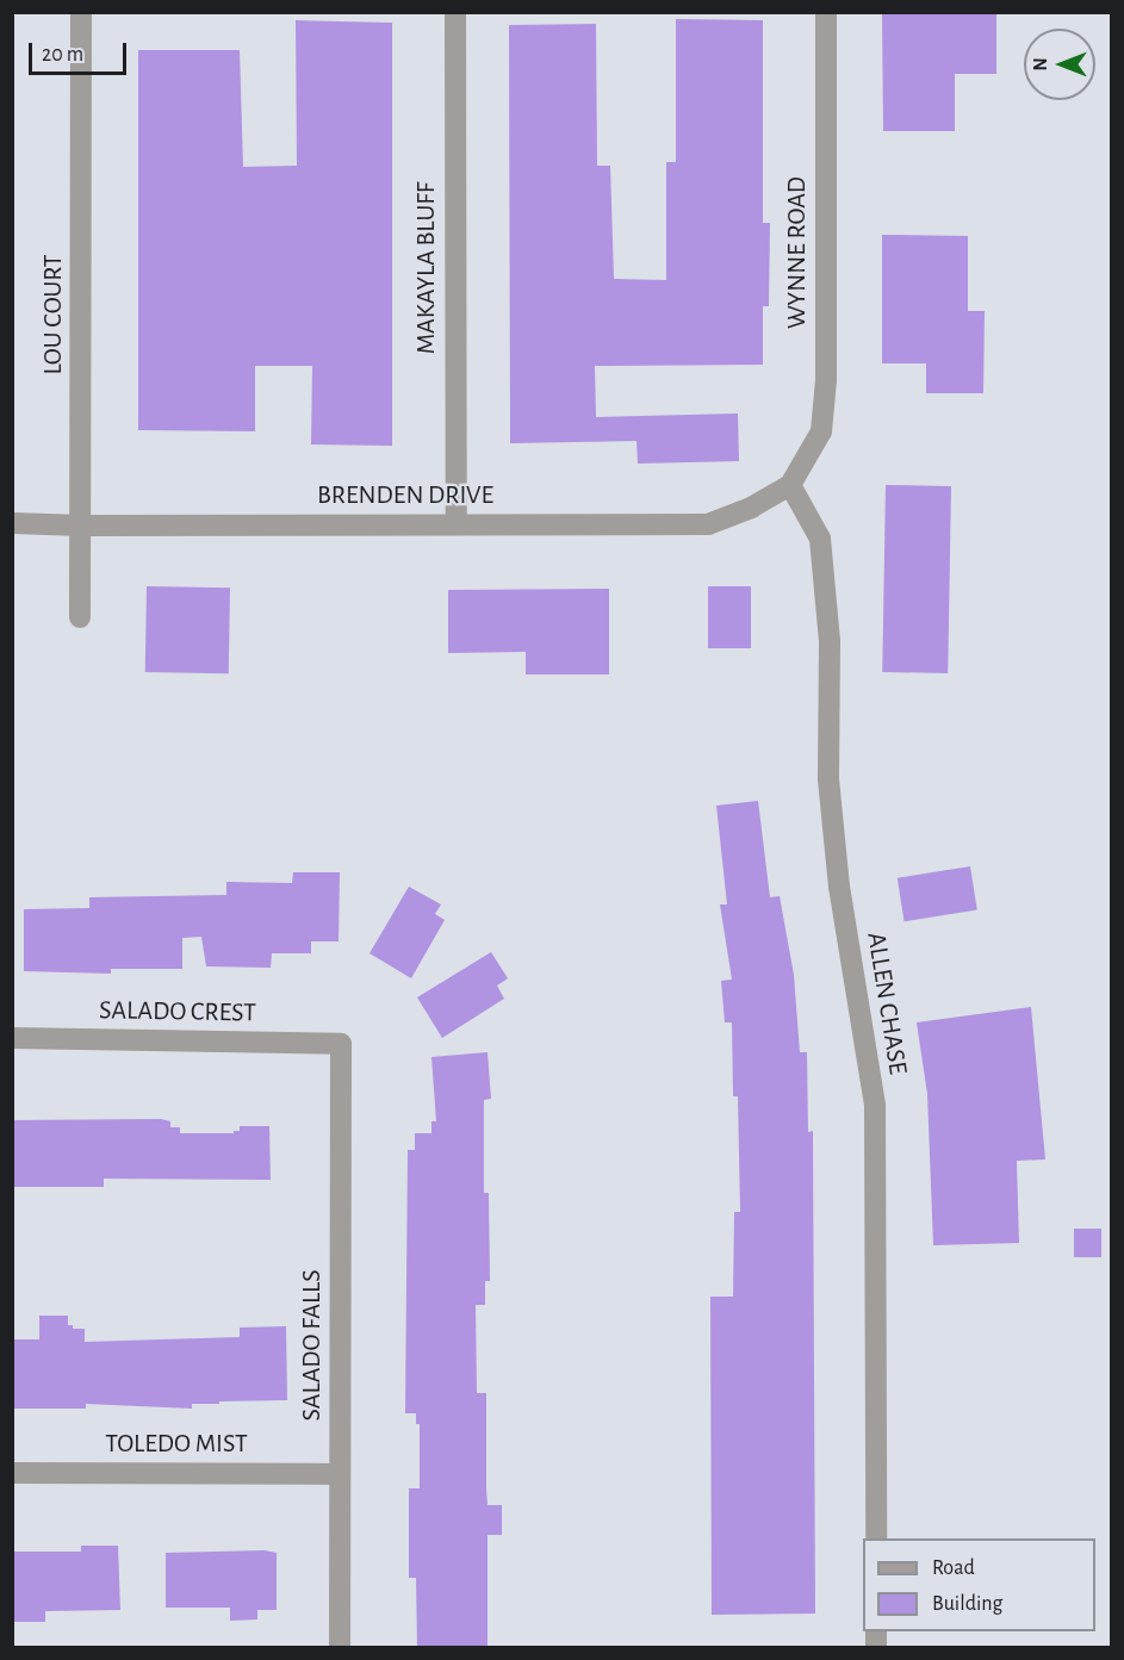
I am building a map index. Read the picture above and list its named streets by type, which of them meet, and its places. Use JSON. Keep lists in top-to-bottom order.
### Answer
{
  "streets": {
    "street": [
      "WYNNE ROAD",
      "MAKAYLA BLUFF",
      "LOU COURT",
      "BRENDEN DRIVE",
      "ALLEN CHASE",
      "SALADO CREST",
      "SALADO FALLS",
      "TOLEDO MIST"
    ]
  },
  "crossings": [
    ["WYNNE ROAD", "BRENDEN DRIVE"],
    ["WYNNE ROAD", "ALLEN CHASE"],
    ["MAKAYLA BLUFF", "BRENDEN DRIVE"],
    ["LOU COURT", "BRENDEN DRIVE"],
    ["BRENDEN DRIVE", "ALLEN CHASE"],
    ["SALADO CREST", "SALADO FALLS"],
    ["SALADO FALLS", "TOLEDO MIST"]
  ],
  "legend": ["Road", "Building"],
  "scale_bar": "20 m",
  "north": "left"
}
